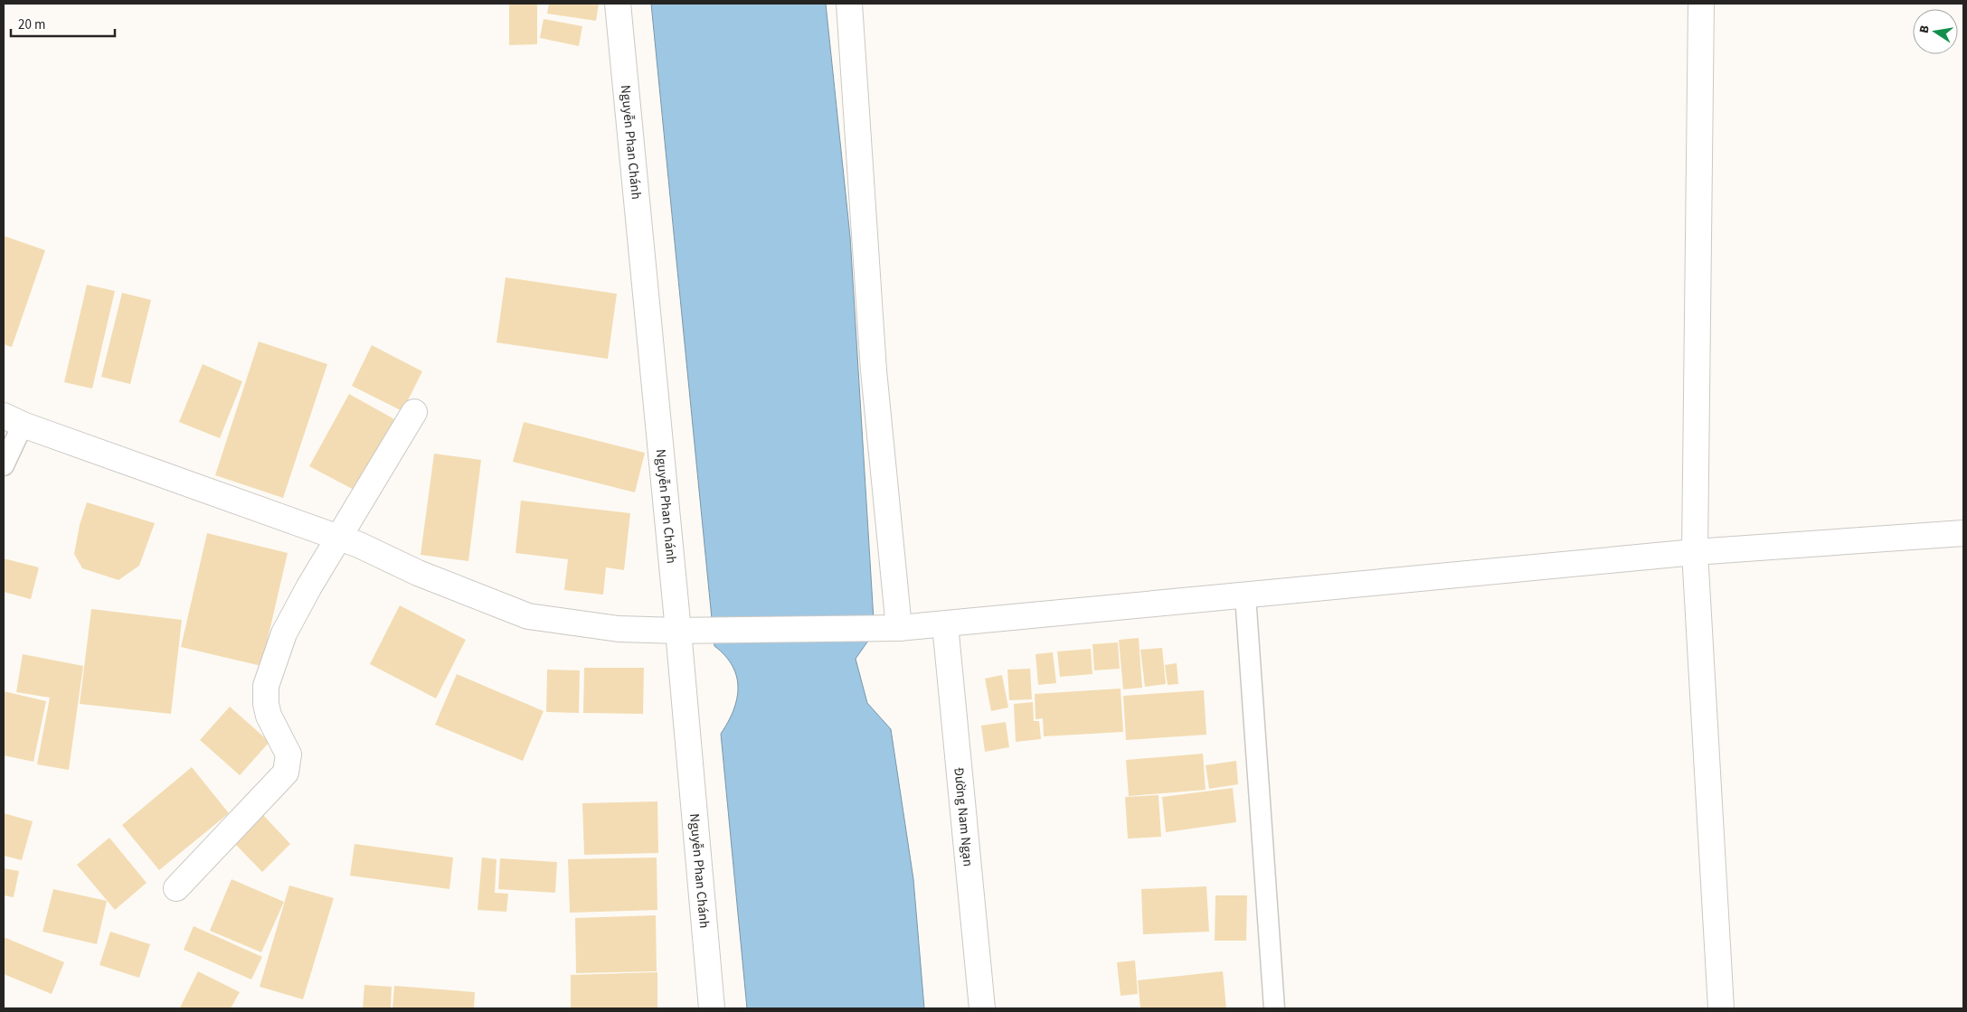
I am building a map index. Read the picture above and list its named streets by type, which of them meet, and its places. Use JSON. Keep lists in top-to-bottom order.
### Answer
{
  "streets": {
    "street": ["Nguyễn Phan Chánh", "Đường Nam Ngạn"]
  },
  "scale_bar": "20 m",
  "north": "left"
}
